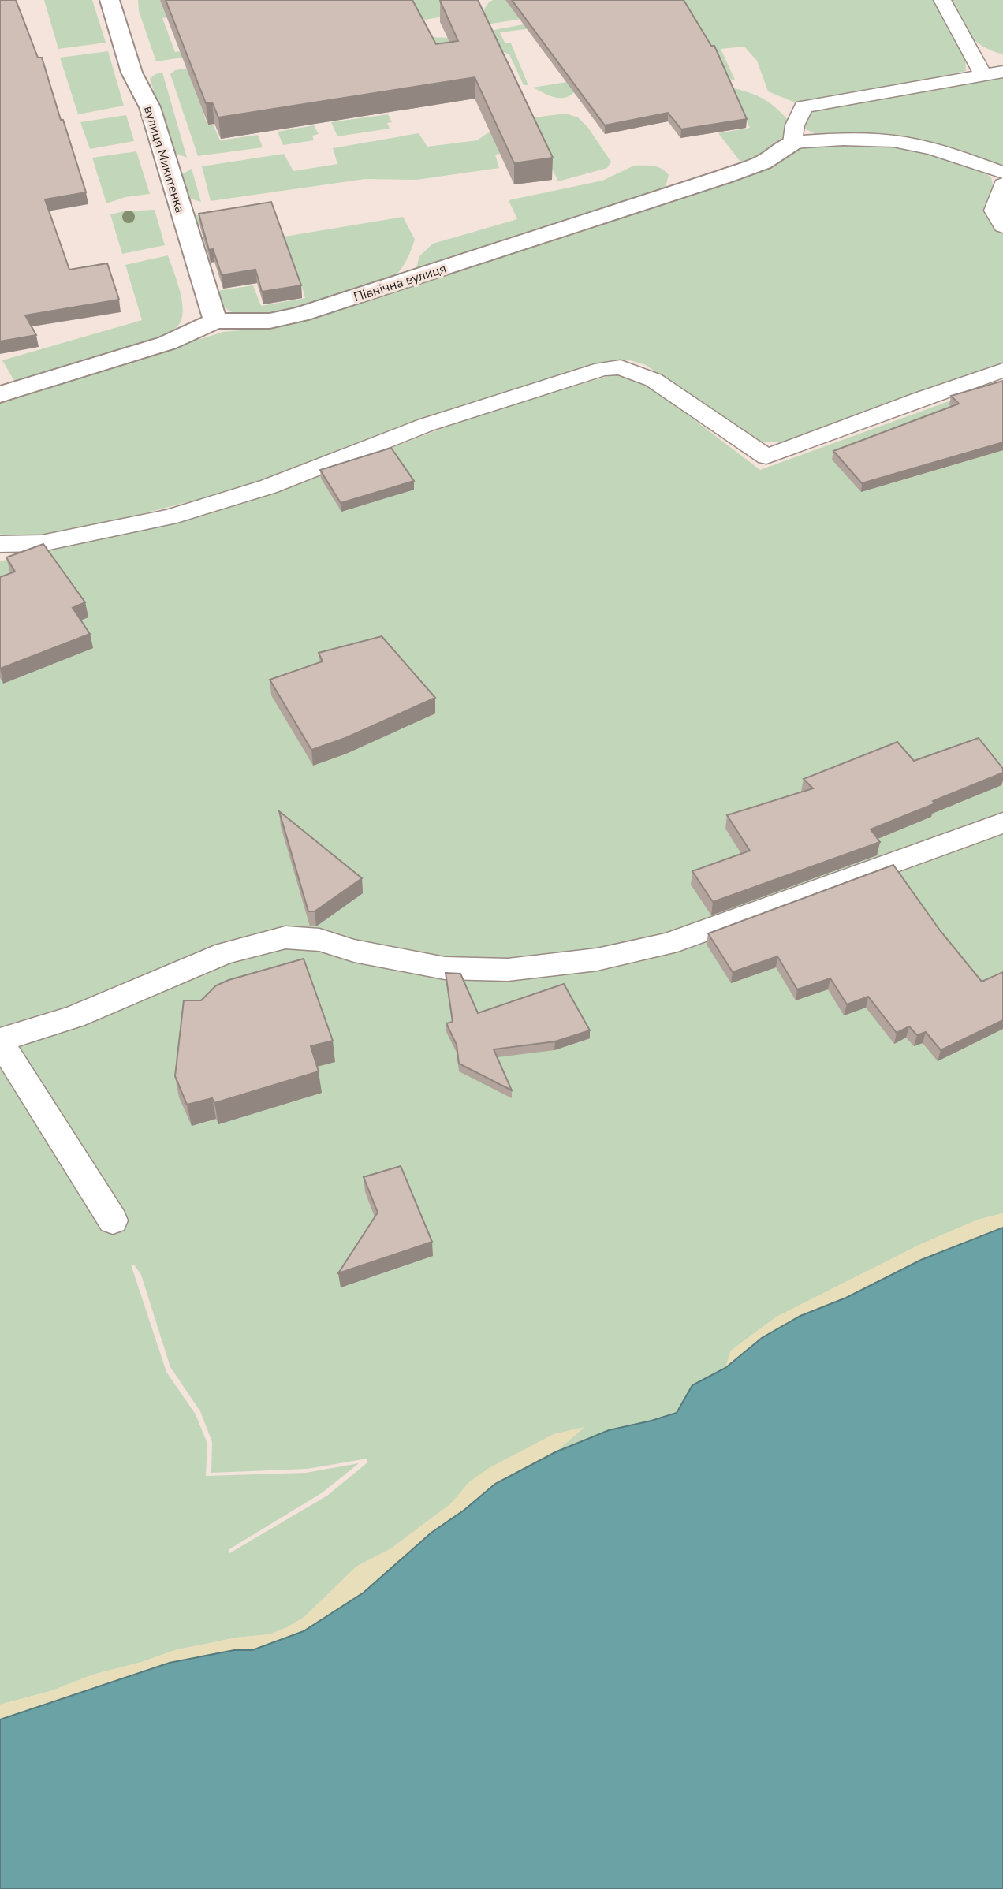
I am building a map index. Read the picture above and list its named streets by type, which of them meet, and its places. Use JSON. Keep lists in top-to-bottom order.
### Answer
{
  "streets": {
    "street": ["вулиця Микитенка", "Північна вулиця"]
  },
  "crossings": [
    ["вулиця Микитенка", "Північна вулиця"]
  ]
}
